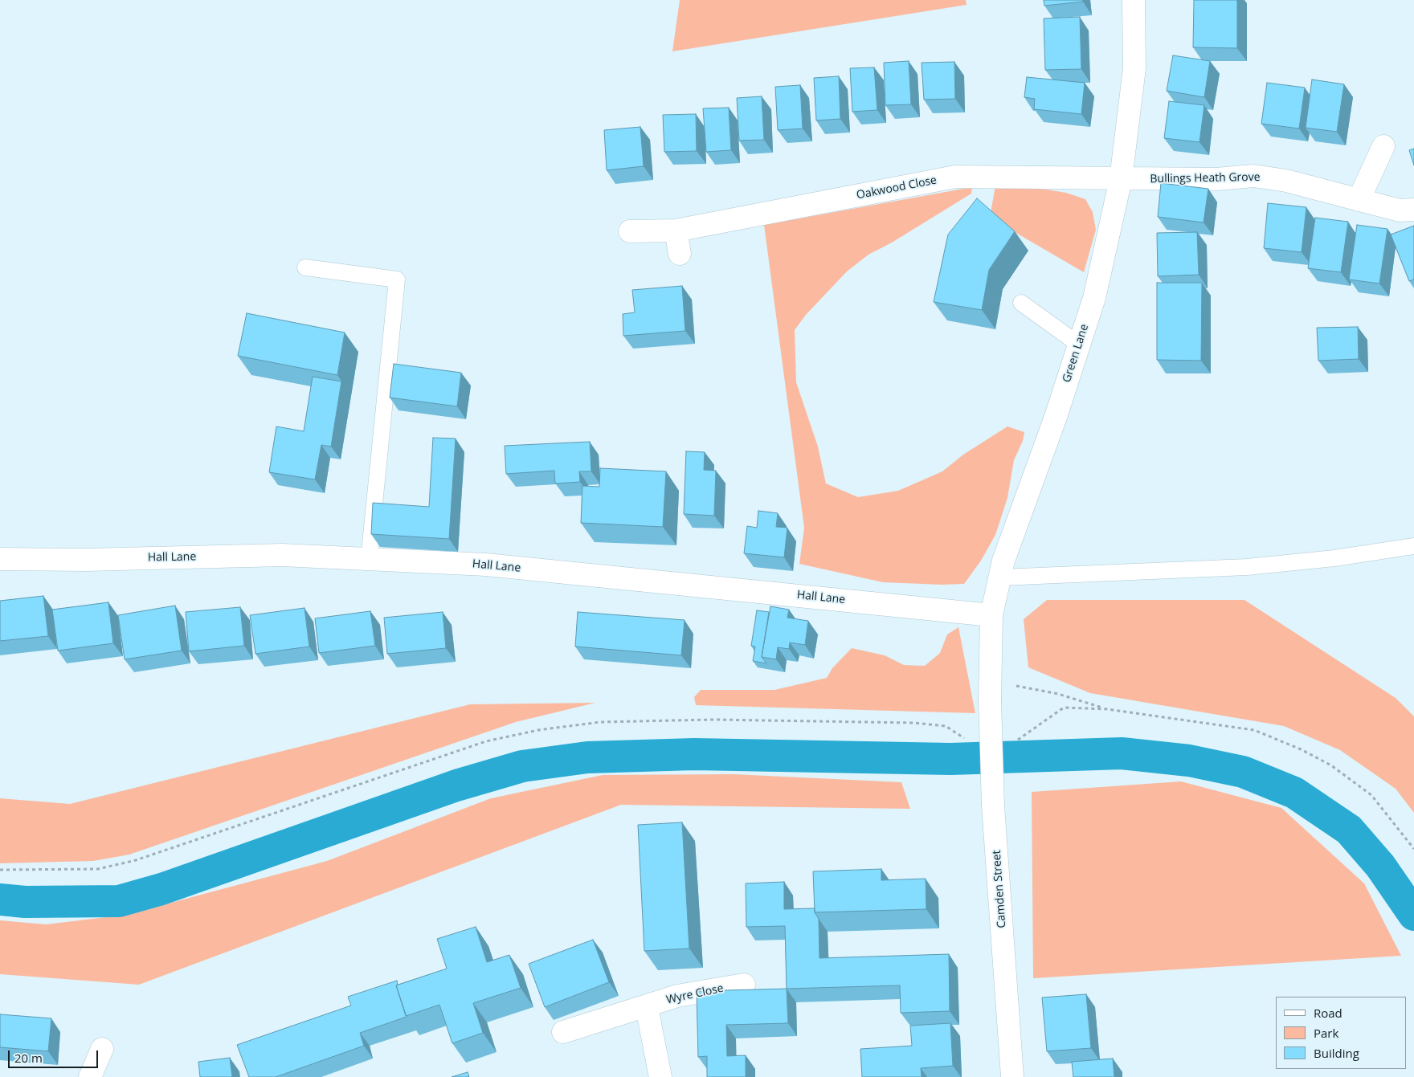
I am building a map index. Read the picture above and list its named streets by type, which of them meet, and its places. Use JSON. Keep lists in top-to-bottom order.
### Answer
{
  "streets": {
    "street": [
      "Bullings Heath Grove",
      "Oakwood Close",
      "Green Lane",
      "Hall Lane",
      "Camden Street",
      "Wyre Close"
    ]
  },
  "crossings": [
    ["Bullings Heath Grove", "Oakwood Close"],
    ["Bullings Heath Grove", "Green Lane"],
    ["Oakwood Close", "Green Lane"],
    ["Green Lane", "Hall Lane"],
    ["Green Lane", "Camden Street"]
  ],
  "legend": ["Road", "Park", "Building"],
  "scale_bar": "20 m"
}
